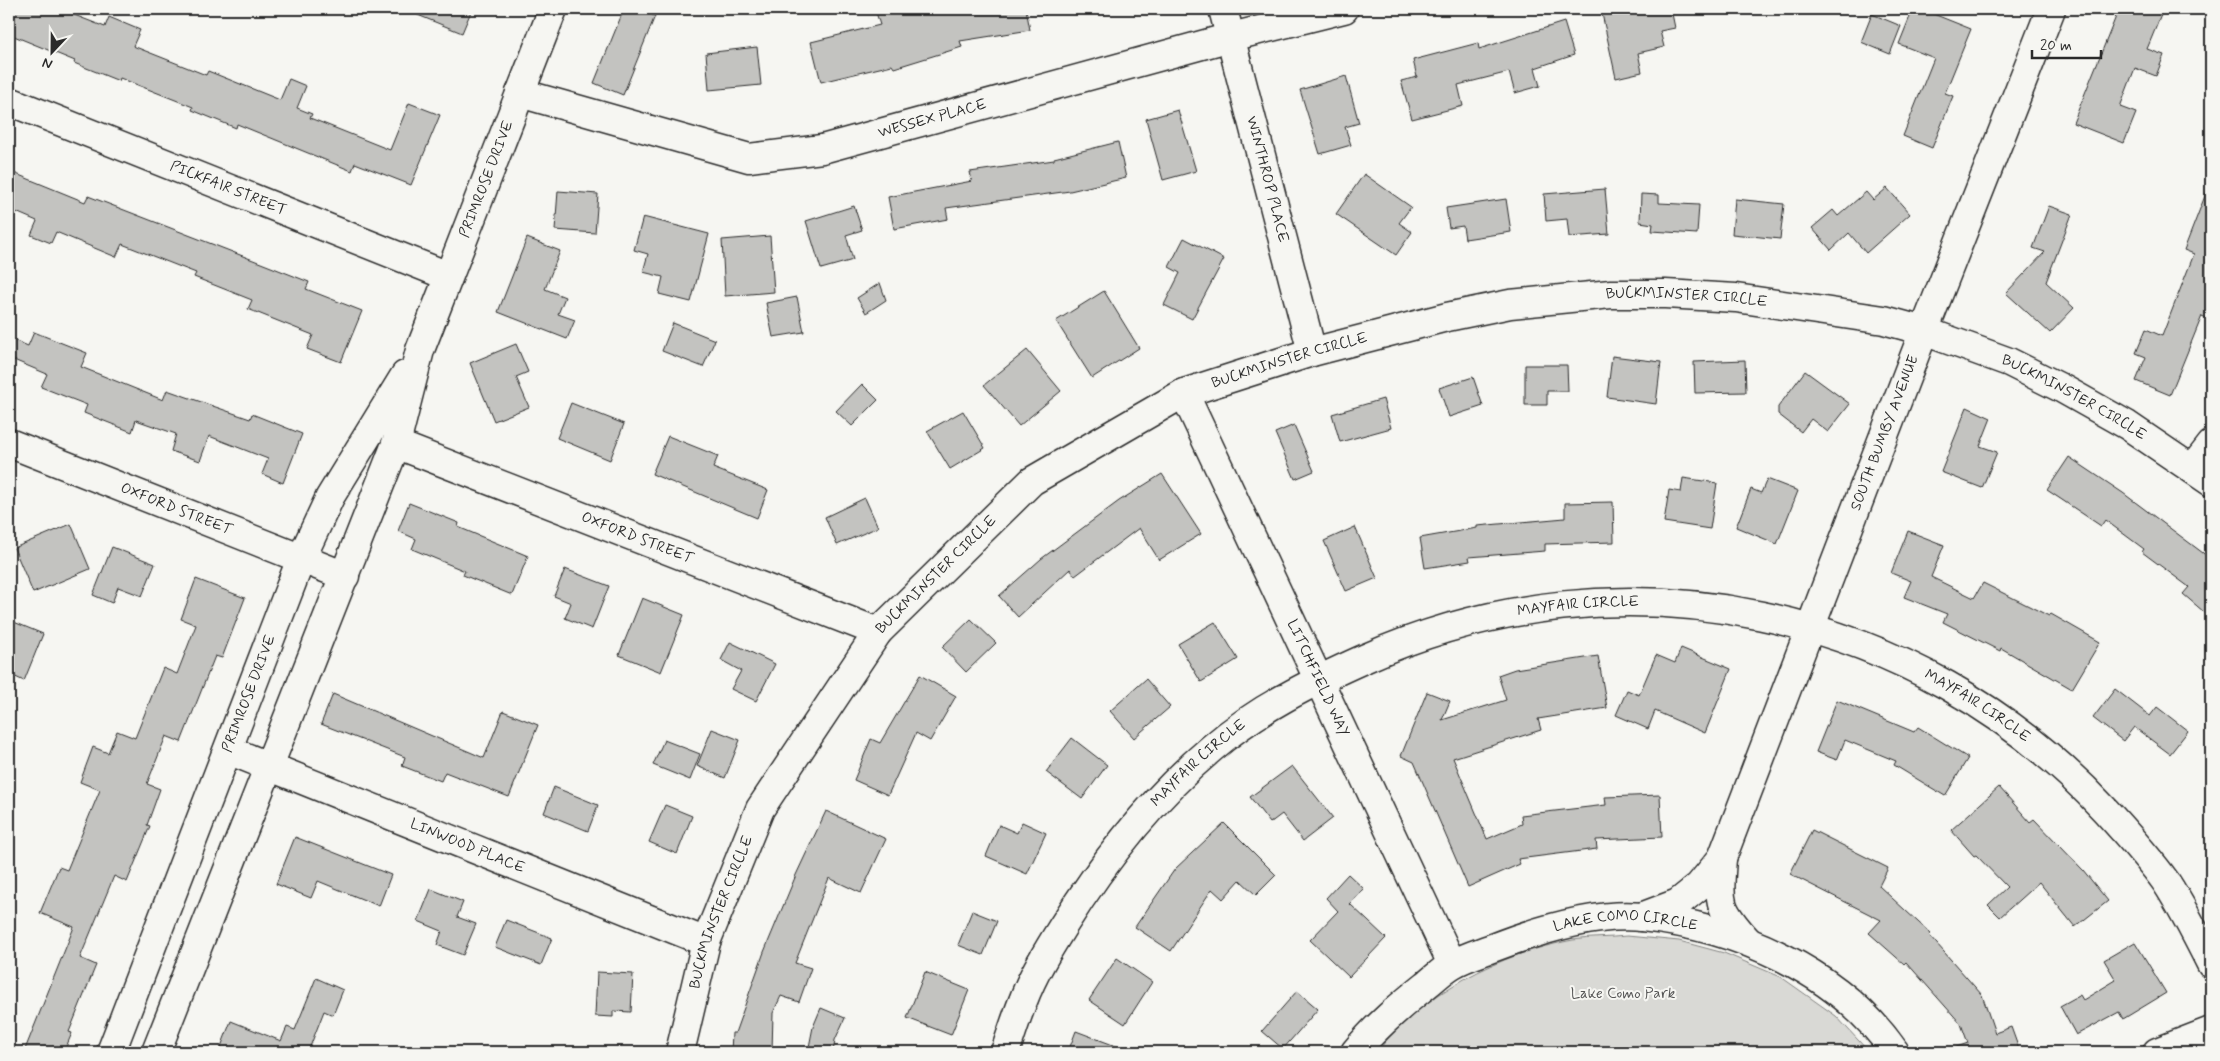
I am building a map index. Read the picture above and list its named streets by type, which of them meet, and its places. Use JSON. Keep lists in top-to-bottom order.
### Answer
{
  "streets": {
    "street": [
      "WESSEX PLACE",
      "PRIMROSE DRIVE",
      "WINTHROP PLACE",
      "PICKFAIR STREET",
      "BUCKMINSTER CIRCLE",
      "SOUTH BUMBY AVENUE",
      "OXFORD STREET",
      "MAYFAIR CIRCLE",
      "LITCHFIELD WAY",
      "LINWOOD PLACE",
      "LAKE COMO CIRCLE"
    ]
  },
  "crossings": [
    ["WESSEX PLACE", "PRIMROSE DRIVE"],
    ["WESSEX PLACE", "WINTHROP PLACE"],
    ["PRIMROSE DRIVE", "PICKFAIR STREET"],
    ["PRIMROSE DRIVE", "OXFORD STREET"],
    ["PRIMROSE DRIVE", "LINWOOD PLACE"],
    ["WINTHROP PLACE", "BUCKMINSTER CIRCLE"],
    ["BUCKMINSTER CIRCLE", "SOUTH BUMBY AVENUE"],
    ["BUCKMINSTER CIRCLE", "OXFORD STREET"],
    ["BUCKMINSTER CIRCLE", "LITCHFIELD WAY"],
    ["BUCKMINSTER CIRCLE", "LINWOOD PLACE"],
    ["SOUTH BUMBY AVENUE", "MAYFAIR CIRCLE"],
    ["SOUTH BUMBY AVENUE", "LAKE COMO CIRCLE"],
    ["MAYFAIR CIRCLE", "LITCHFIELD WAY"],
    ["LITCHFIELD WAY", "LAKE COMO CIRCLE"]
  ],
  "parks": ["Lake Como Park"],
  "scale_bar": "20 m",
  "north": "bottom"
}
